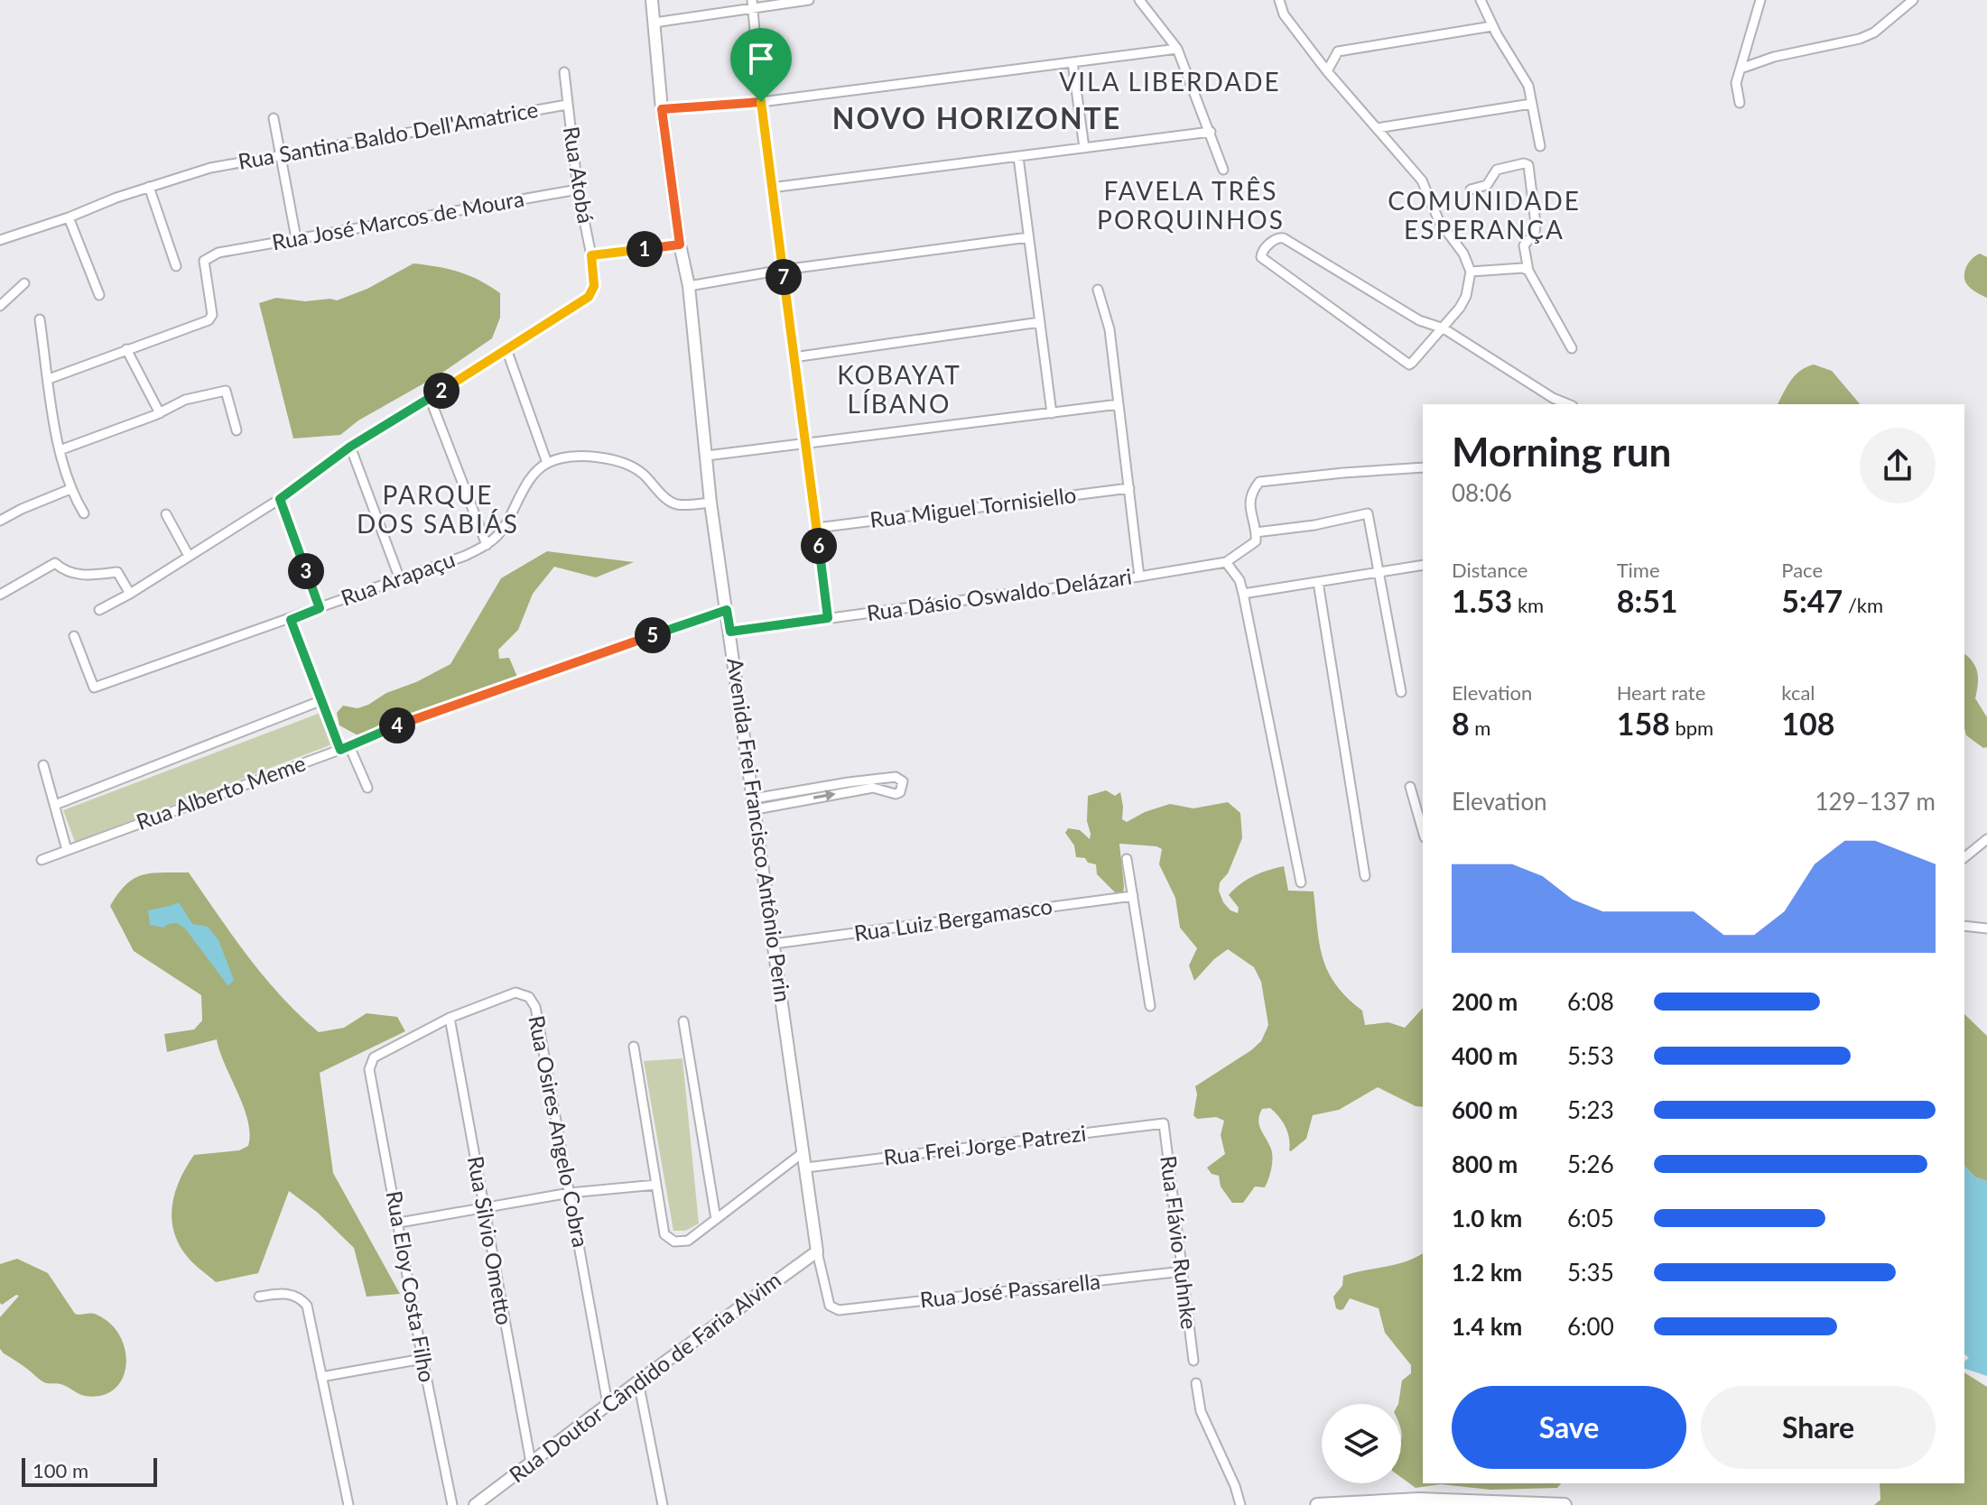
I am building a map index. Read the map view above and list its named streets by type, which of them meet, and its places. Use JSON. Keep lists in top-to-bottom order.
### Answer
{
  "streets": {
    "street": [
      "Rua Santina Baldo Dell'Amatrice",
      "Rua Atobá",
      "Rua José Marcos de Moura",
      "Rua Miguel Tornisiello",
      "Rua Arapaçu",
      "Rua Dásio Oswaldo Delázari",
      "Rua Alberto Meme",
      "Avenida Frei Francisco Antônio Perin",
      "Rua Luiz Bergamasco",
      "Rua Osires Angelo Cobra",
      "Rua Frei Jorge Patrezi",
      "Rua Silvio Ometto",
      "Rua Flávio Ruhnke",
      "Rua Eloy Costa Filho",
      "Rua José Passarella",
      "Rua Doutor Cândido de Faria Alvim"
    ]
  },
  "crossings": [
    ["Rua Santina Baldo Dell'Amatrice", "Rua Atobá"],
    ["Rua Atobá", "Rua José Marcos de Moura"],
    ["Rua Dásio Oswaldo Delázari", "Avenida Frei Francisco Antônio Perin"],
    ["Rua Alberto Meme", "Avenida Frei Francisco Antônio Perin"],
    ["Avenida Frei Francisco Antônio Perin", "Rua Luiz Bergamasco"],
    ["Avenida Frei Francisco Antônio Perin", "Rua Frei Jorge Patrezi"],
    ["Avenida Frei Francisco Antônio Perin", "Rua José Passarella"],
    ["Avenida Frei Francisco Antônio Perin", "Rua Doutor Cândido de Faria Alvim"],
    ["Rua Osires Angelo Cobra", "Rua Silvio Ometto"],
    ["Rua Osires Angelo Cobra", "Rua Eloy Costa Filho"],
    ["Rua Osires Angelo Cobra", "Rua Doutor Cândido de Faria Alvim"],
    ["Rua Frei Jorge Patrezi", "Rua Flávio Ruhnke"],
    ["Rua Silvio Ometto", "Rua Doutor Cândido de Faria Alvim"],
    ["Rua Flávio Ruhnke", "Rua José Passarella"]
  ],
  "districts": [
    "VILA LIBERDADE",
    "NOVO HORIZONTE",
    "FAVELA TRÊS PORQUINHOS",
    "COMUNIDADE ESPERANÇA",
    "KOBAYAT LÍBANO",
    "PARQUE DOS SABIÁS"
  ],
  "scale_bar": "100 m",
  "page": {
    "pins": [
      "1",
      "7",
      "2",
      "6",
      "3",
      "5",
      "4"
    ],
    "heading": ["Morning run", "08:06"],
    "stats": [
      ["Distance", "1.53 km"],
      ["Time", "8:51"],
      ["Pace", "5:47 /km"],
      ["Elevation", "8 m"],
      ["Heart rate", "158 bpm"],
      ["kcal", "108"]
    ],
    "chart": ["Elevation", "129–137 m"],
    "list": [
      {
        "name": "200 m",
        "note": "6:08"
      },
      {
        "name": "400 m",
        "note": "5:53"
      },
      {
        "name": "600 m",
        "note": "5:23"
      },
      {
        "name": "800 m",
        "note": "5:26"
      },
      {
        "name": "1.0 km",
        "note": "6:05"
      },
      {
        "name": "1.2 km",
        "note": "5:35"
      },
      {
        "name": "1.4 km",
        "note": "6:00"
      }
    ],
    "buttons": ["Save", "Share"],
    "scale": "100 m"
  }
}
